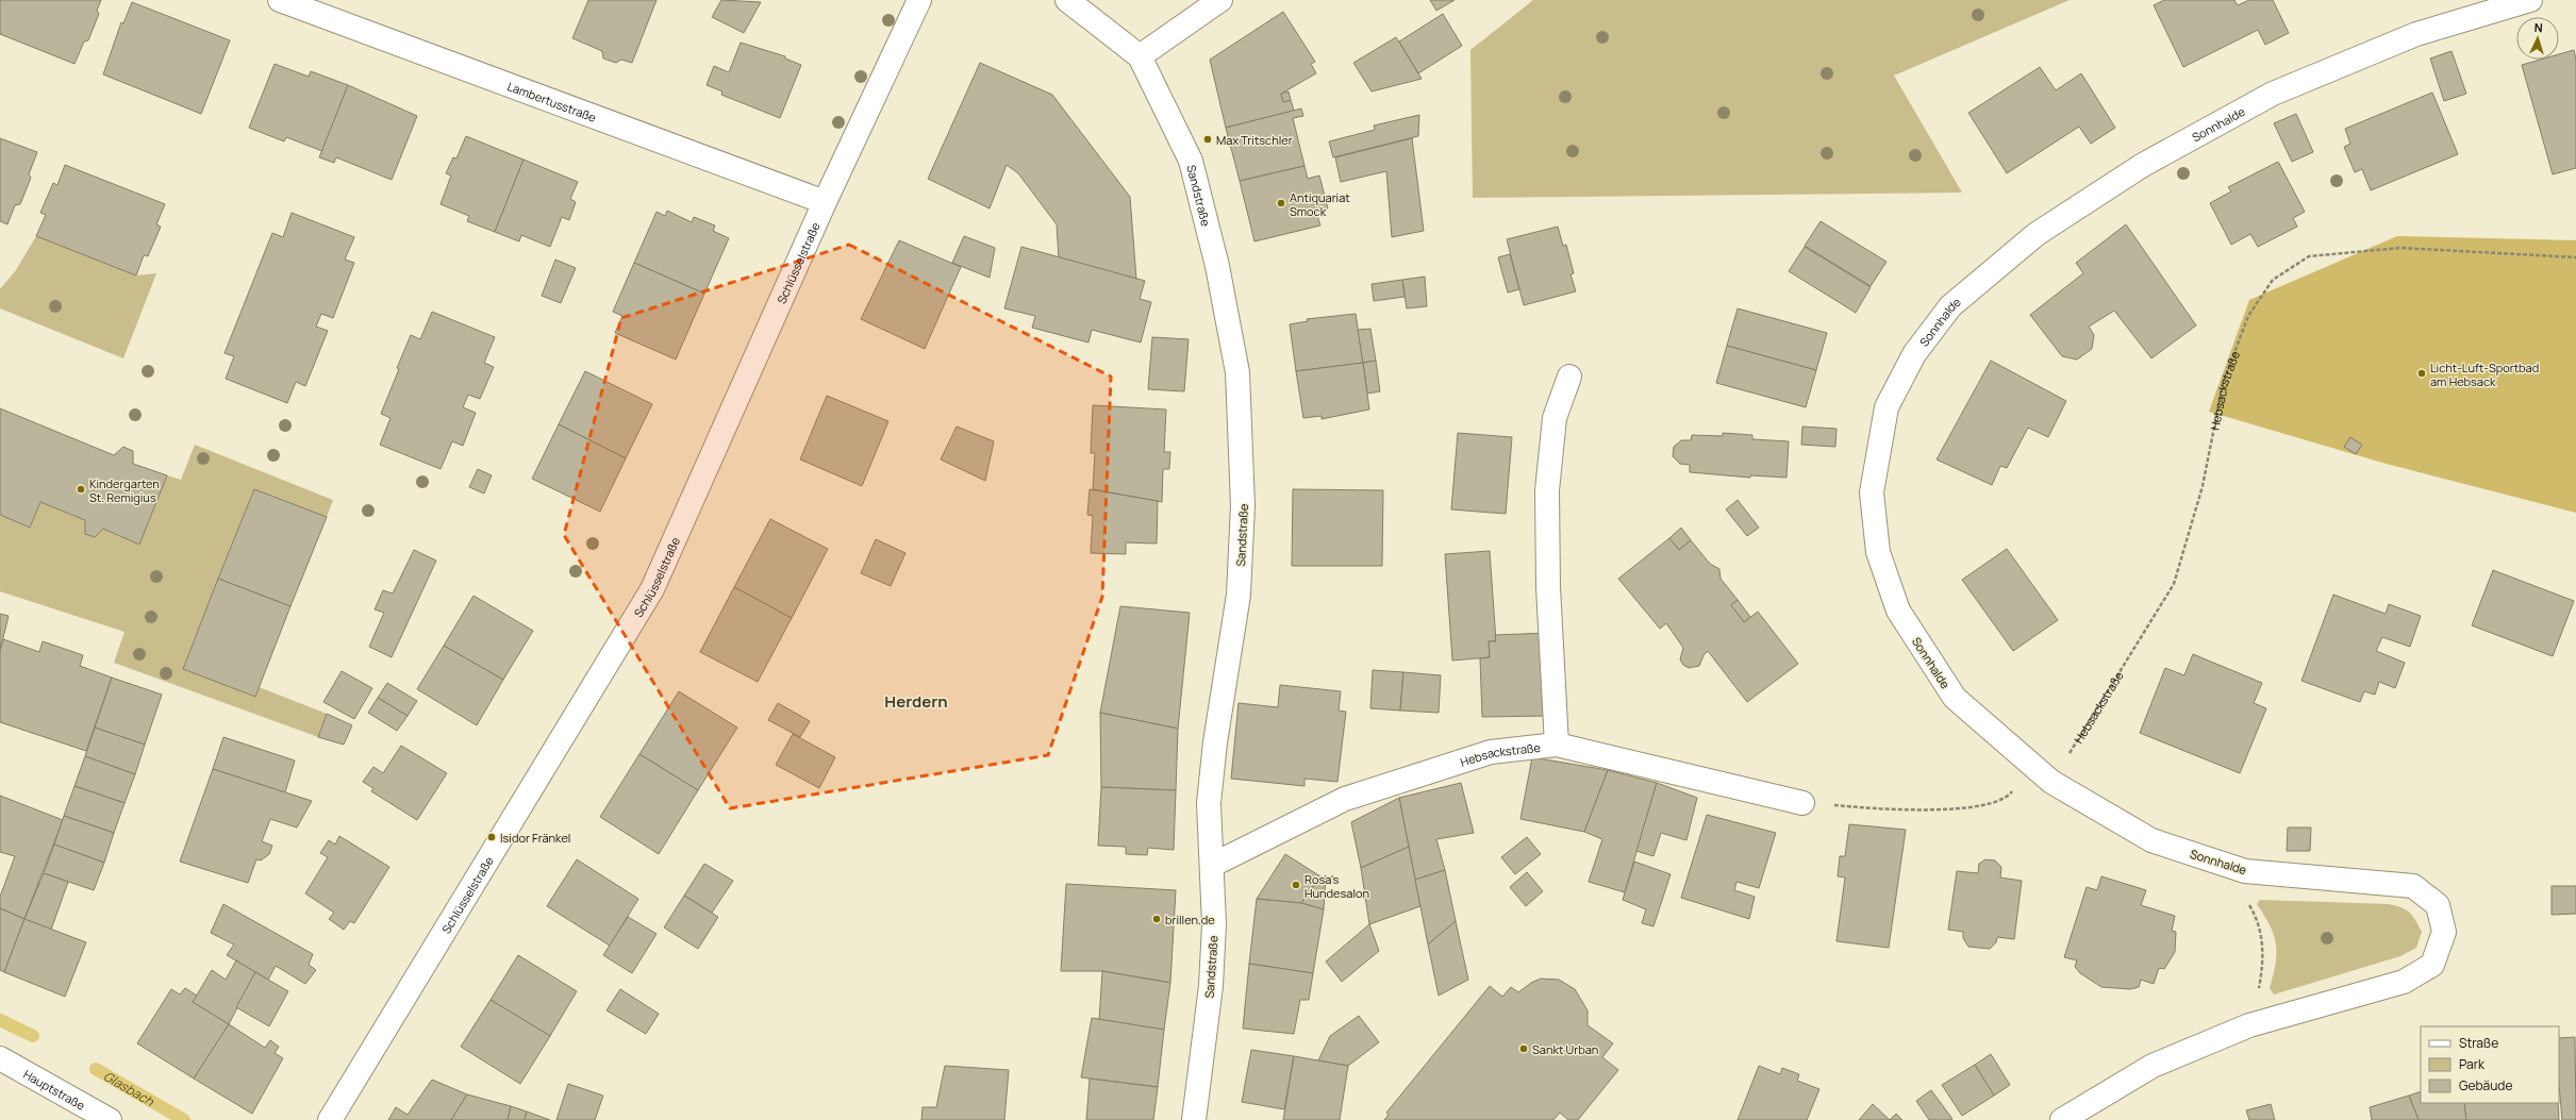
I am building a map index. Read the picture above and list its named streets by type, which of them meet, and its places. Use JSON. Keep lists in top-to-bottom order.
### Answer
{
  "streets": {
    "street": [
      "Lambertusstraße",
      "Sonnhalde",
      "Sandstraße",
      "Schlüsselstraße",
      "Hebsackstraße",
      "Hauptstraße"
    ]
  },
  "crossings": [
    ["Lambertusstraße", "Schlüsselstraße"],
    ["Sonnhalde", "Hebsackstraße"],
    ["Sandstraße", "Hebsackstraße"]
  ],
  "districts": ["Herdern"],
  "water": ["Glasbach"],
  "places": [
    "Max Tritschler",
    "Antiquariat Smock",
    "Licht-Luft-Sportbad am Hebsack",
    "Kindergarten St. Remigius",
    "Isidor Fränkel",
    "Rosa's Hundesalon",
    "brillen.de",
    "Sankt Urban"
  ],
  "legend": ["Straße", "Park", "Gebäude"],
  "north": "top"
}
